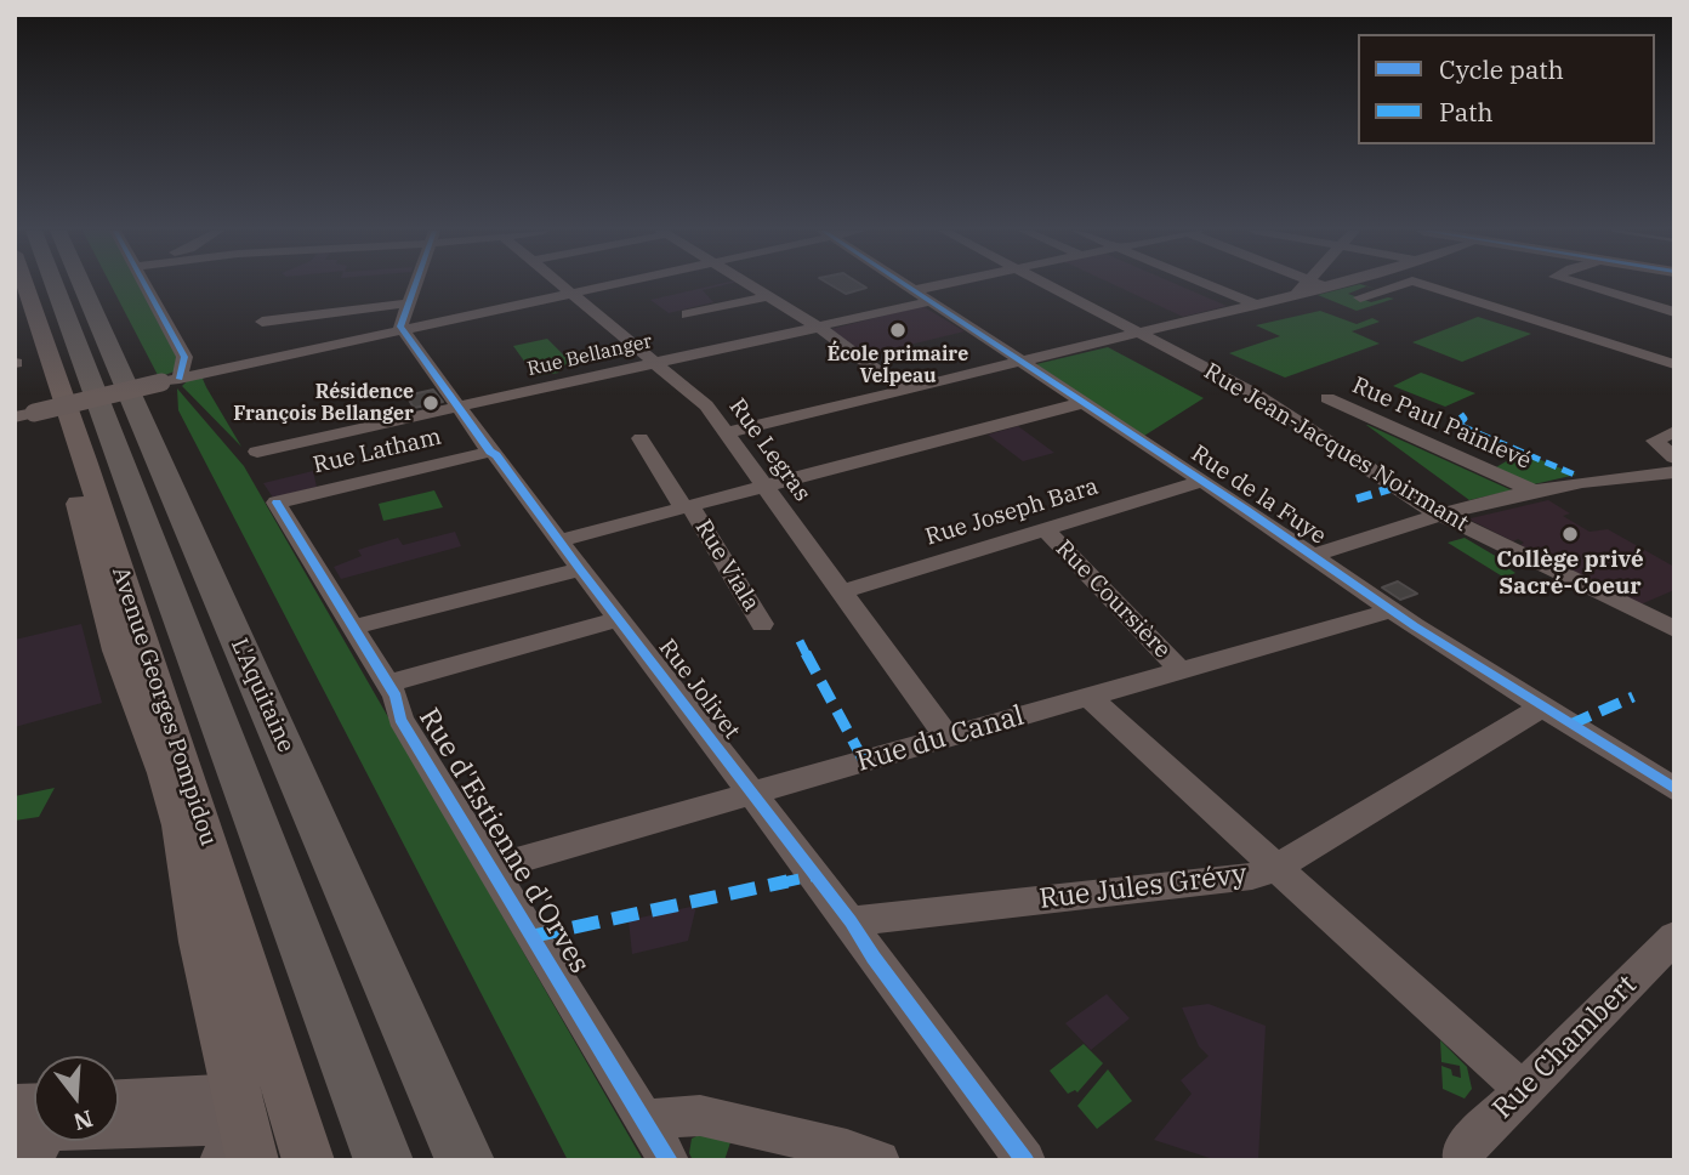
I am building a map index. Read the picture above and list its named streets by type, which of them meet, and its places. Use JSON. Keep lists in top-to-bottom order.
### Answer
{
  "streets": {
    "highway": ["L'Aquitaine"],
    "main road": ["Avenue Georges Pompidou"],
    "street": [
      "Rue Bellanger",
      "Rue Paul Painlevé",
      "Rue Jean-Jacques Noirmant",
      "Rue Legras",
      "Rue Latham",
      "Rue de la Fuye",
      "Rue Joseph Bara",
      "Rue Viala",
      "Rue Coursière",
      "Rue Jolivet",
      "Rue du Canal",
      "Rue d'Estienne d'Orves",
      "Rue Jules Grévy",
      "Rue Chambert"
    ]
  },
  "crossings": [
    ["Rue Bellanger", "Rue Legras"],
    ["Rue Bellanger", "Rue de la Fuye"],
    ["Rue Bellanger", "Rue Jolivet"],
    ["Rue Legras", "Rue Joseph Bara"],
    ["Rue Legras", "Rue du Canal"],
    ["Rue Latham", "Rue Jolivet"],
    ["Rue Latham", "Rue d'Estienne d'Orves"],
    ["Rue de la Fuye", "Rue Joseph Bara"],
    ["Rue de la Fuye", "Rue du Canal"],
    ["Rue de la Fuye", "Rue Jules Grévy"],
    ["Rue Joseph Bara", "Rue Coursière"],
    ["Rue Coursière", "Rue du Canal"],
    ["Rue Jolivet", "Rue du Canal"],
    ["Rue Jolivet", "Rue Jules Grévy"],
    ["Rue du Canal", "Rue d'Estienne d'Orves"]
  ],
  "places": ["École primaire Velpeau", "Résidence François Bellanger", "Collège privé Sacré-Coeur"],
  "legend": ["Cycle path", "Path"],
  "north": "bottom"
}
